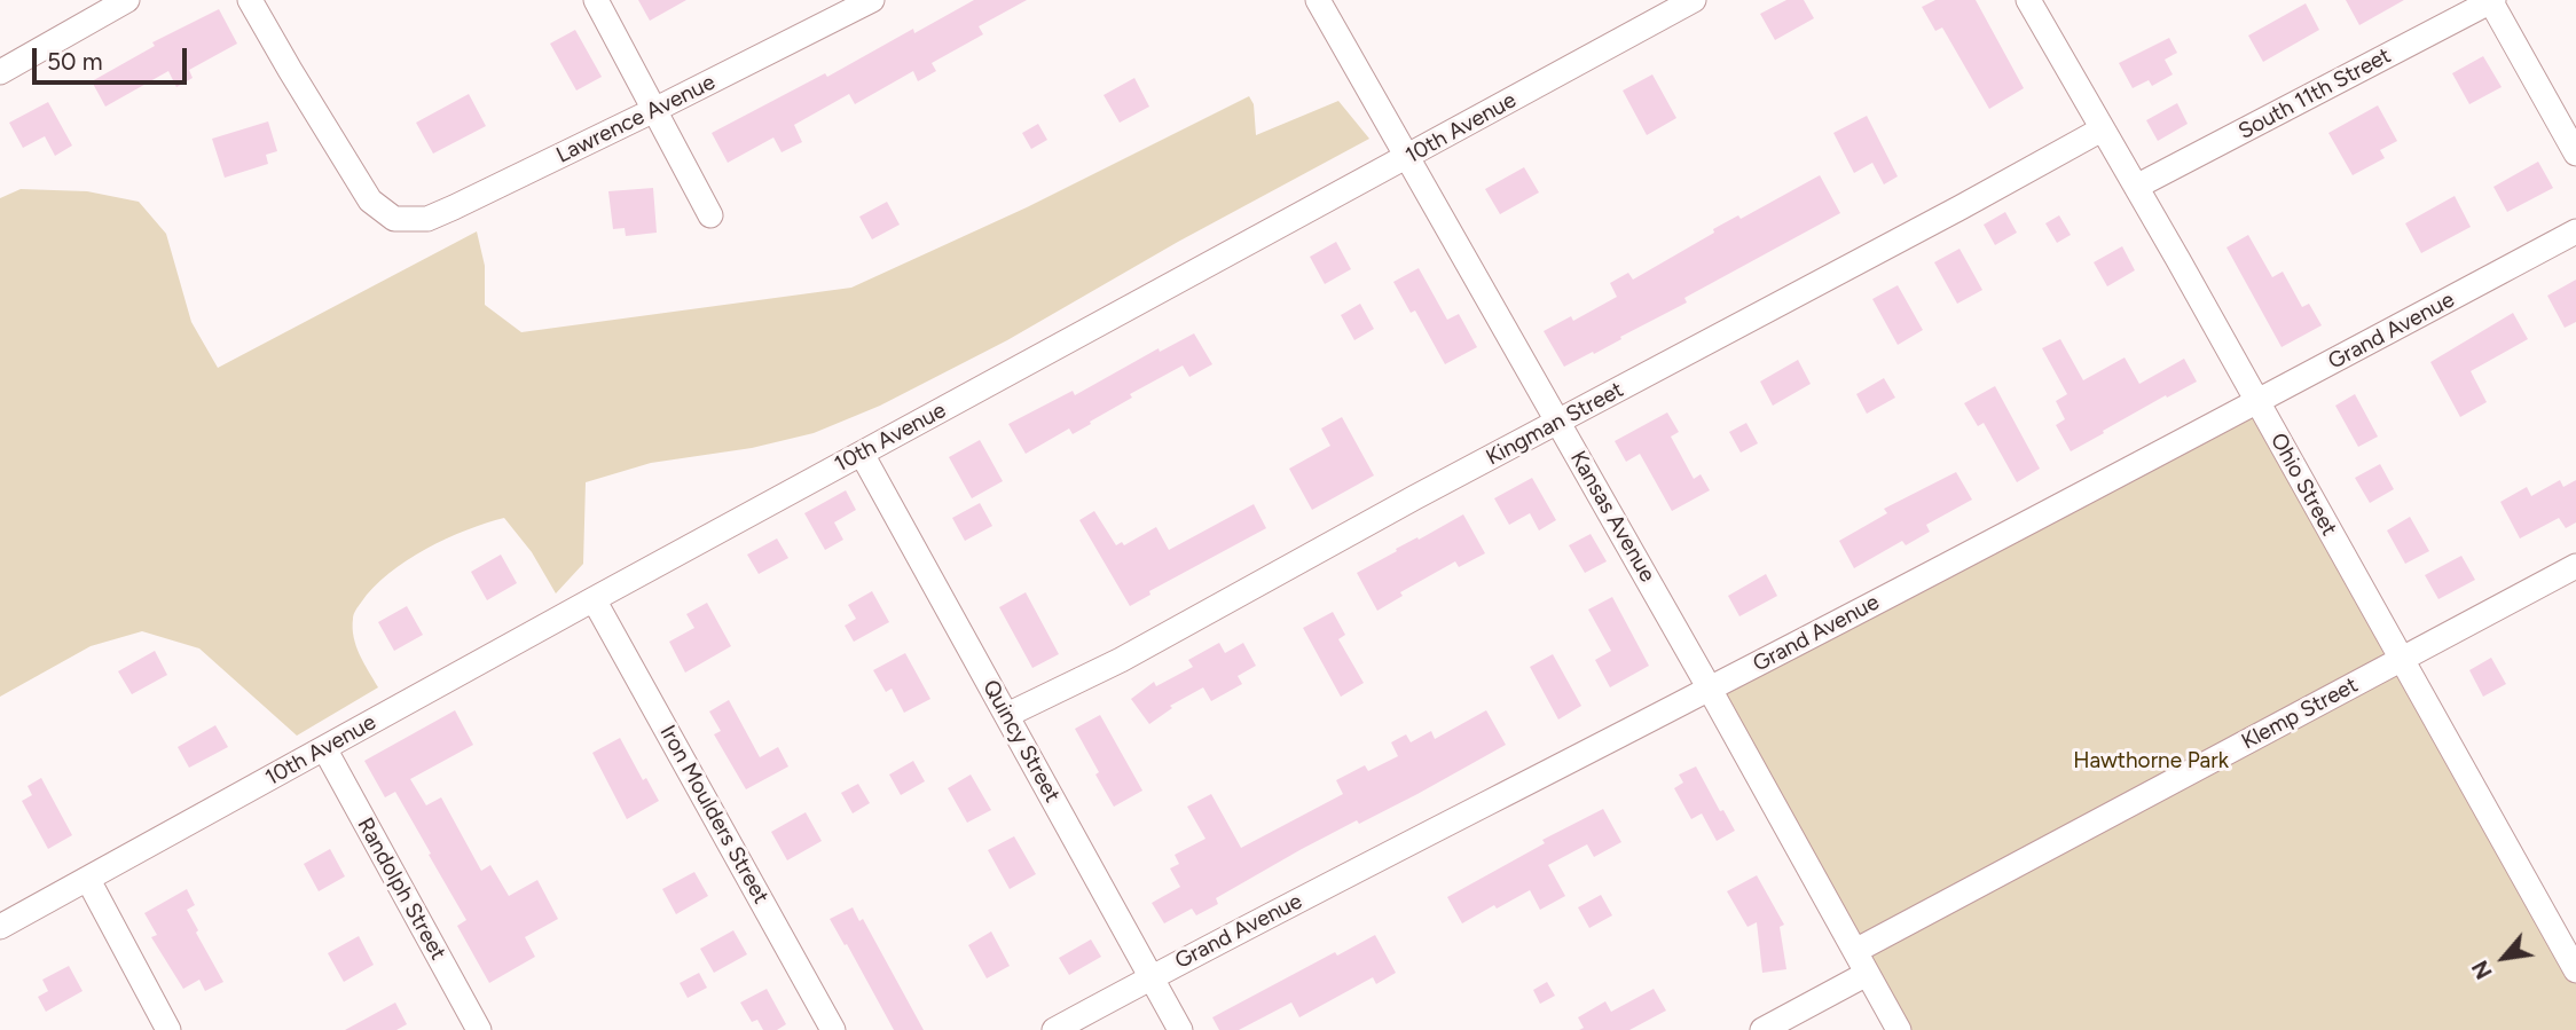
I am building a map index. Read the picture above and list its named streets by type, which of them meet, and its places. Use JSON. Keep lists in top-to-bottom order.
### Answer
{
  "streets": {
    "street": [
      "South 11th Street",
      "Lawrence Avenue",
      "10th Avenue",
      "Grand Avenue",
      "Kingman Street",
      "Ohio Street",
      "Kansas Avenue",
      "Klemp Street",
      "Quincy Street",
      "Iron Moulders Street",
      "Randolph Street"
    ]
  },
  "crossings": [
    ["South 11th Street", "Ohio Street"],
    ["10th Avenue", "Kansas Avenue"],
    ["10th Avenue", "Quincy Street"],
    ["10th Avenue", "Iron Moulders Street"],
    ["10th Avenue", "Randolph Street"],
    ["Grand Avenue", "Ohio Street"],
    ["Grand Avenue", "Kansas Avenue"],
    ["Grand Avenue", "Quincy Street"],
    ["Kingman Street", "Ohio Street"],
    ["Kingman Street", "Kansas Avenue"],
    ["Kingman Street", "Quincy Street"],
    ["Ohio Street", "Klemp Street"],
    ["Kansas Avenue", "Klemp Street"]
  ],
  "parks": ["Hawthorne Park"],
  "scale_bar": "50 m",
  "north": "bottom left"
}
